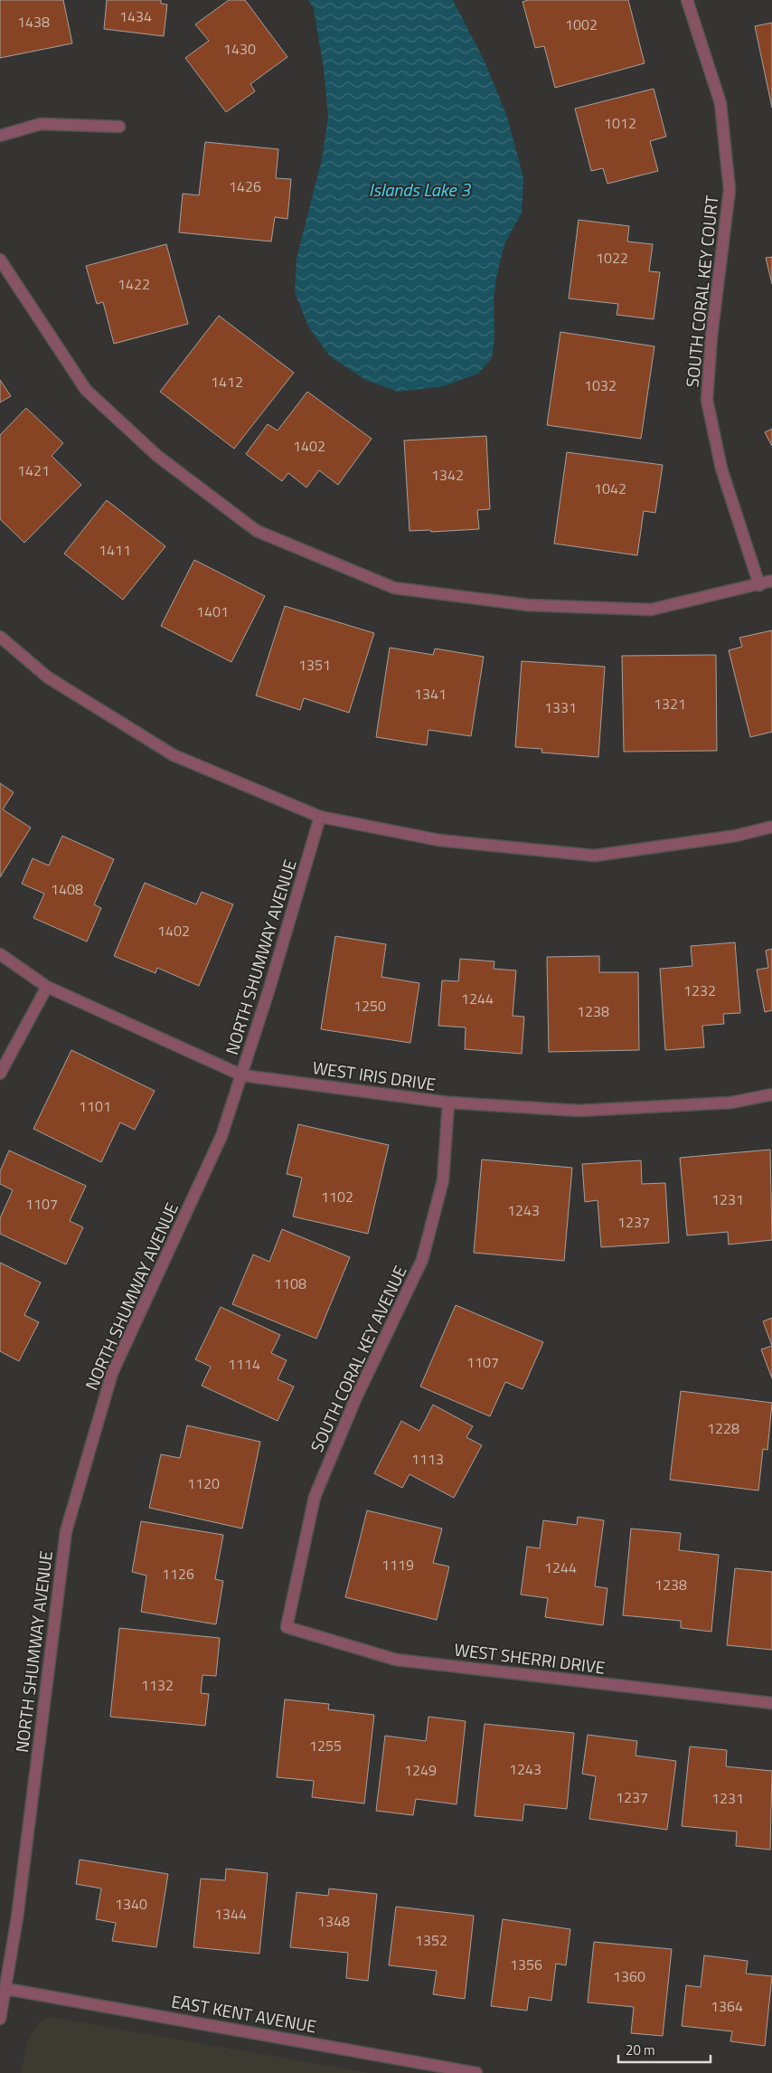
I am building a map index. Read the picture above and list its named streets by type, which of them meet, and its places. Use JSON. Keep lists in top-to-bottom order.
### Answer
{
  "streets": {
    "street": [
      "SOUTH CORAL KEY COURT",
      "NORTH SHUMWAY AVENUE",
      "WEST IRIS DRIVE",
      "SOUTH CORAL KEY AVENUE",
      "WEST SHERRI DRIVE",
      "EAST KENT AVENUE"
    ]
  },
  "crossings": [
    ["NORTH SHUMWAY AVENUE", "WEST IRIS DRIVE"],
    ["NORTH SHUMWAY AVENUE", "EAST KENT AVENUE"],
    ["WEST IRIS DRIVE", "SOUTH CORAL KEY AVENUE"],
    ["SOUTH CORAL KEY AVENUE", "WEST SHERRI DRIVE"]
  ],
  "water": ["Islands Lake 3"],
  "house_numbers": [
    "1434",
    "1438",
    "1002",
    "1430",
    "1012",
    "1426",
    "1022",
    "1422",
    "1412",
    "1032",
    "1402",
    "1421",
    "1342",
    "1042",
    "1411",
    "1401",
    "1351",
    "1341",
    "1321",
    "1331",
    "1408",
    "1402",
    "1232",
    "1244",
    "1250",
    "1238",
    "1101",
    "1102",
    "1231",
    "1107",
    "1243",
    "1237",
    "1108",
    "1107",
    "1114",
    "1228",
    "1113",
    "1120",
    "1119",
    "1244",
    "1126",
    "1238",
    "1132",
    "1255",
    "1243",
    "1249",
    "1237",
    "1231",
    "1340",
    "1344",
    "1348",
    "1352",
    "1356",
    "1360",
    "1364"
  ],
  "scale_bar": "20 m"
}
